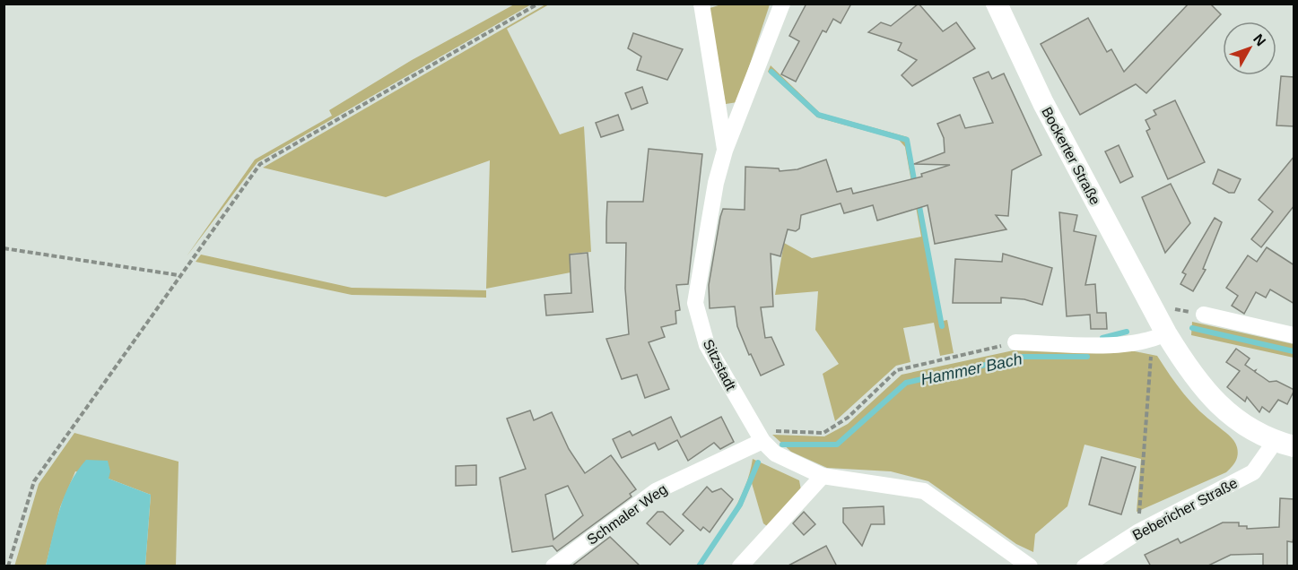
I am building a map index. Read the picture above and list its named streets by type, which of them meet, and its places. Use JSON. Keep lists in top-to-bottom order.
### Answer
{
  "streets": {
    "street": [
      "Bockerter Straße",
      "Sitzstadt",
      "Bebericher Straße",
      "Schmaler Weg"
    ]
  },
  "crossings": [
    ["Bockerter Straße", "Bebericher Straße"],
    ["Sitzstadt", "Schmaler Weg"]
  ],
  "water": ["Hammer Bach"],
  "north": "top right"
}
